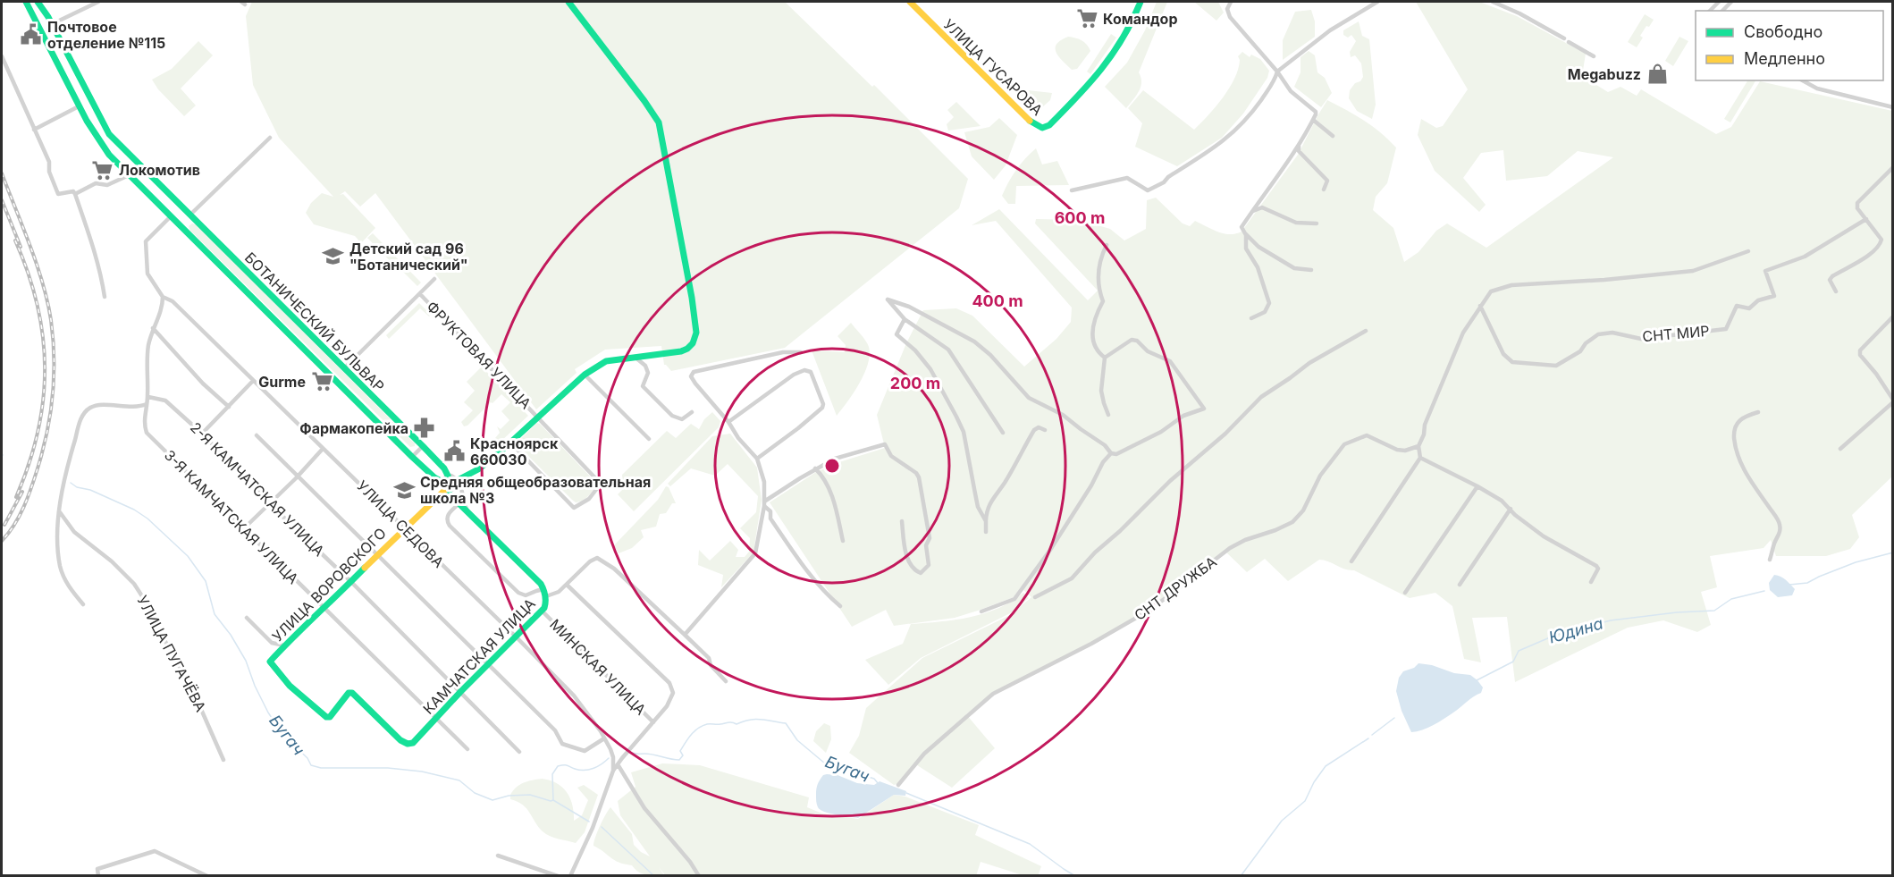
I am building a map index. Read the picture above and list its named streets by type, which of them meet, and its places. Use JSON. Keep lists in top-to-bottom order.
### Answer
{
  "streets": {
    "street": [
      "УЛИЦА ГУСАРОВА",
      "БОТАНИЧЕСКИЙ БУЛЬВАР",
      "СНТ МИР",
      "ФРУКТОВАЯ УЛИЦА",
      "2-Я КАМЧАТСКАЯ УЛИЦА",
      "3-Я КАМЧАТСКАЯ УЛИЦА",
      "УЛИЦА СЕДОВА",
      "УЛИЦА ВОРОВСКОГО",
      "СНТ ДРУЖБА",
      "УЛИЦА ПУГАЧЁВА",
      "КАМЧАТСКАЯ УЛИЦА",
      "МИНСКАЯ УЛИЦА"
    ]
  },
  "crossings": [
    ["БОТАНИЧЕСКИЙ БУЛЬВАР", "УЛИЦА ВОРОВСКОГО"],
    ["2-Я КАМЧАТСКАЯ УЛИЦА", "УЛИЦА ВОРОВСКОГО"],
    ["2-Я КАМЧАТСКАЯ УЛИЦА", "КАМЧАТСКАЯ УЛИЦА"],
    ["3-Я КАМЧАТСКАЯ УЛИЦА", "УЛИЦА ВОРОВСКОГО"],
    ["3-Я КАМЧАТСКАЯ УЛИЦА", "КАМЧАТСКАЯ УЛИЦА"],
    ["УЛИЦА СЕДОВА", "УЛИЦА ВОРОВСКОГО"],
    ["УЛИЦА СЕДОВА", "КАМЧАТСКАЯ УЛИЦА"],
    ["УЛИЦА ВОРОВСКОГО", "КАМЧАТСКАЯ УЛИЦА"],
    ["КАМЧАТСКАЯ УЛИЦА", "МИНСКАЯ УЛИЦА"]
  ],
  "water": ["Юдина", "Бугач"],
  "places": {
    "supermarket": ["Командор", "Локомотив", "Gurme"],
    "public building": ["Почтовое отделение №115", "Красноярск 660030"],
    "shop": ["Megabuzz"],
    "school or university": ["Детский сад 96 \"Ботанический\"", "Средняя общеобразовательная школа №3"],
    "pharmacy": ["Фармакопейка"]
  },
  "legend": ["Свободно", "Медленно"],
  "rings": ["600 m", "400 m", "200 m"]
}
